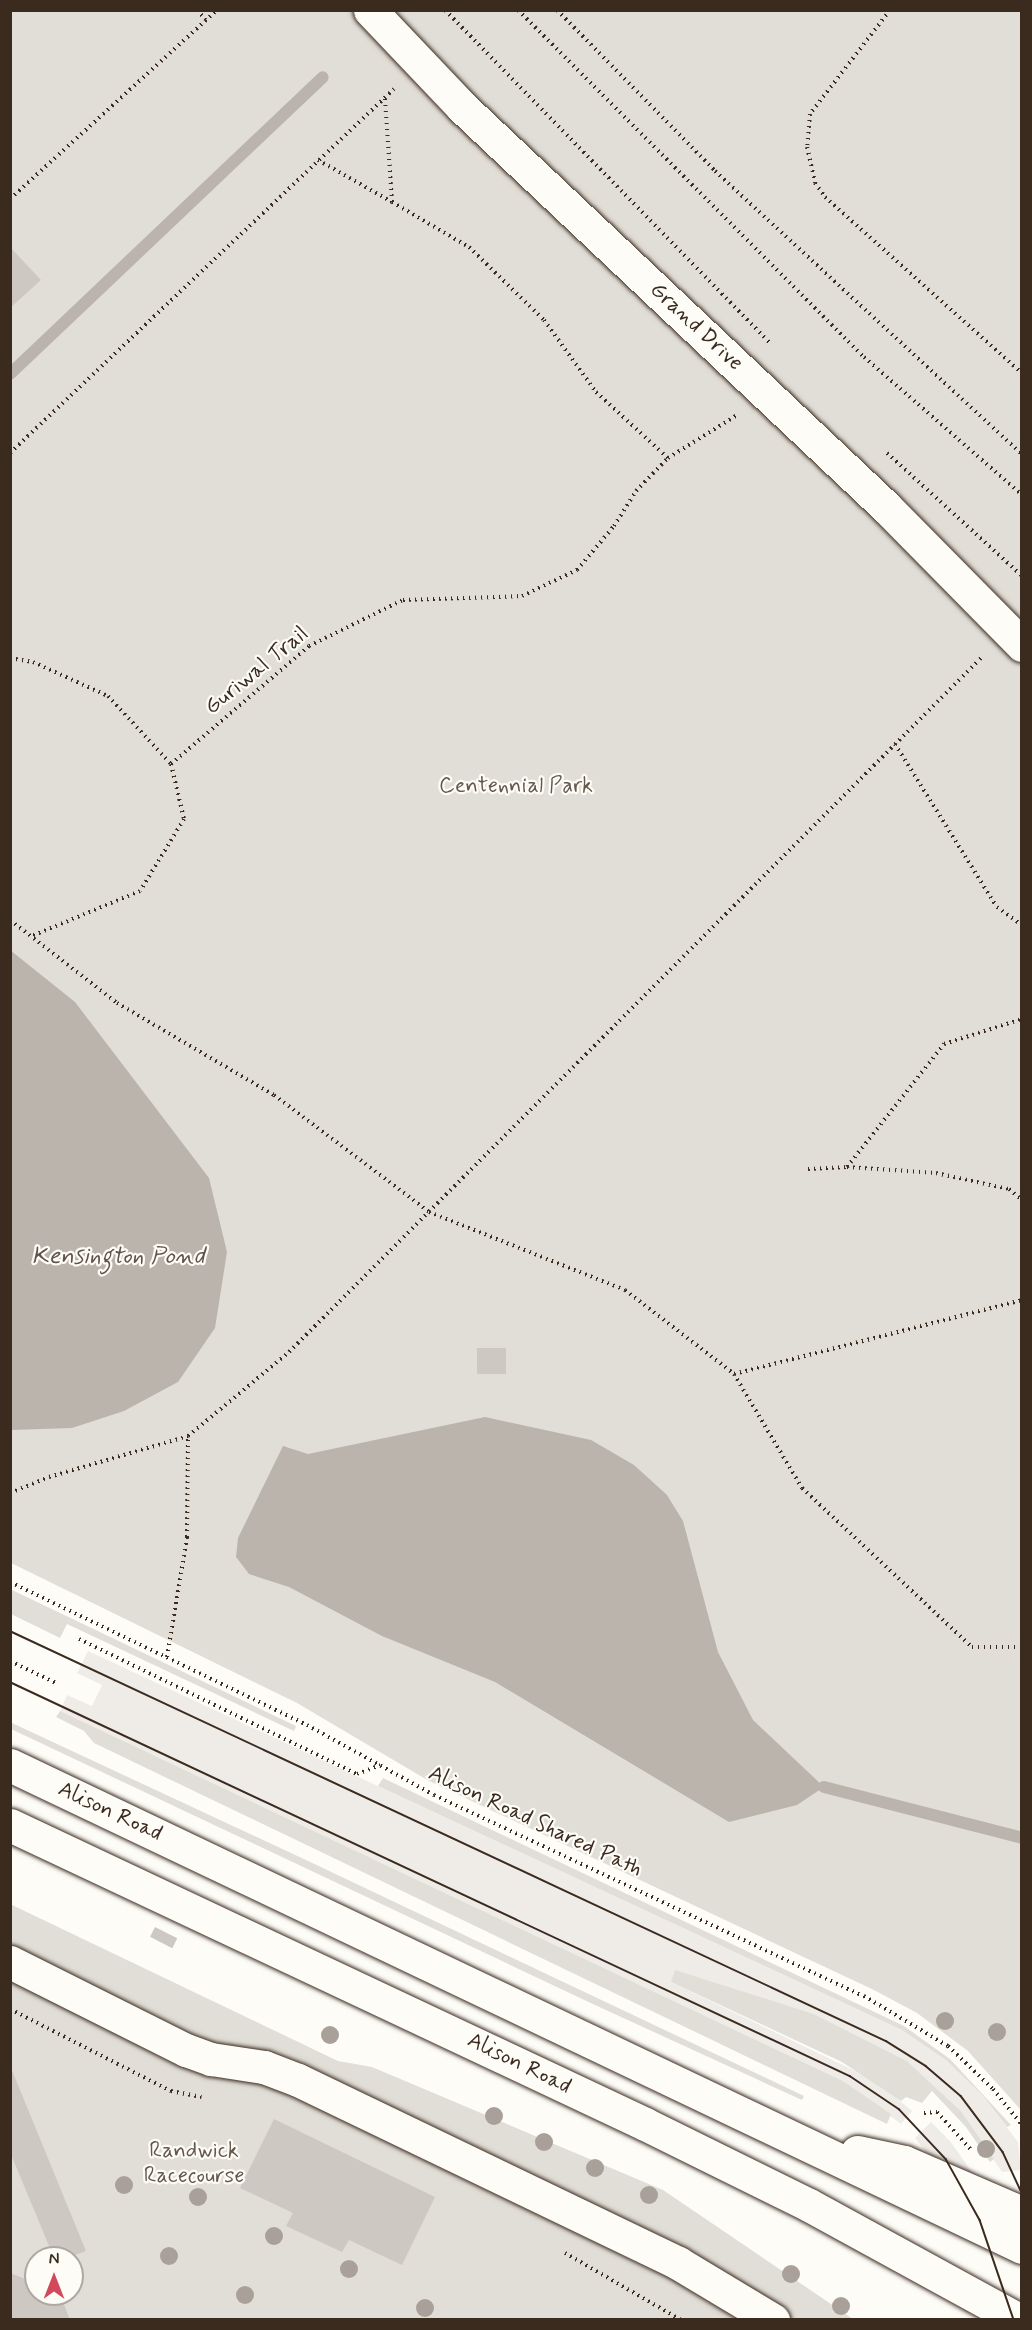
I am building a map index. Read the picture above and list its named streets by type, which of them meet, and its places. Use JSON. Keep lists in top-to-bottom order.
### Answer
{
  "streets": {
    "main road": ["Grand Drive", "Alison Road"],
    "path": ["Guriwal Trail", "Alison Road Shared Path"]
  },
  "crossings": [
    ["Grand Drive", "Guriwal Trail"]
  ],
  "water": ["Kensington Pond"],
  "parks": ["Centennial Park", "Randwick Racecourse"],
  "north": "top"
}
